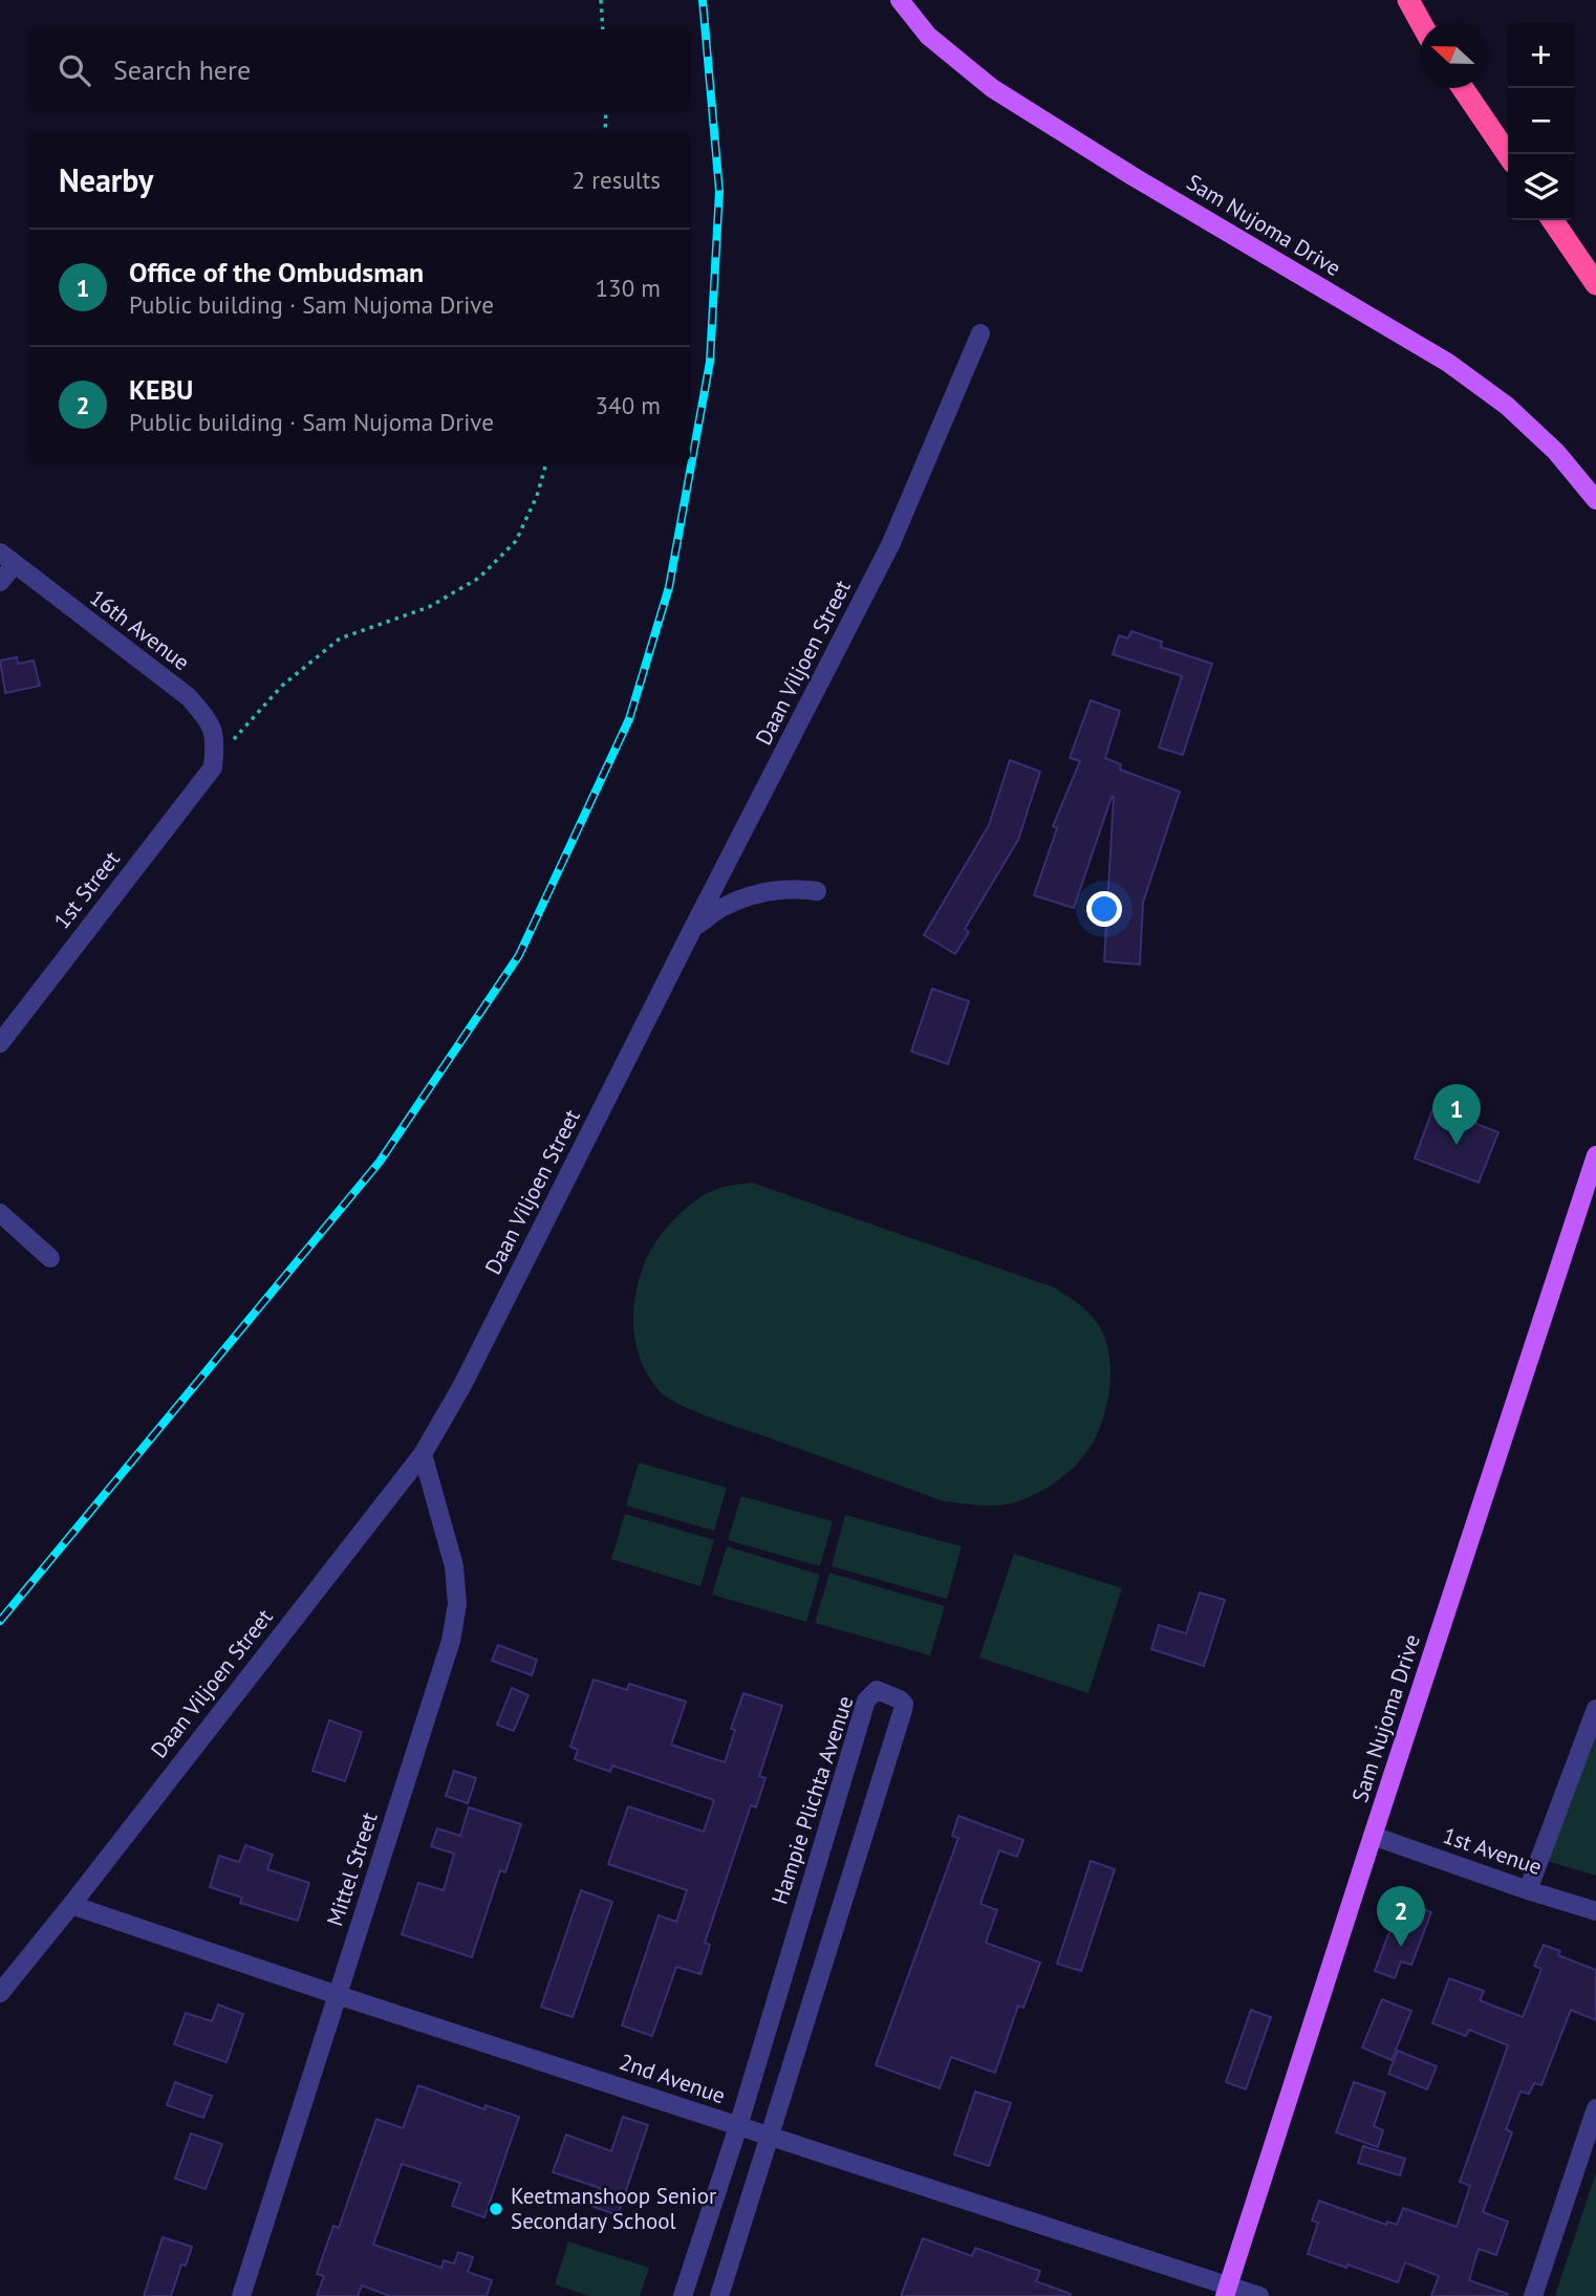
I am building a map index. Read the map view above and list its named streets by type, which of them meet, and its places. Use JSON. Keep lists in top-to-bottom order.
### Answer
{
  "streets": {
    "main road": ["Sam Nujoma Drive"],
    "street": [
      "16th Avenue",
      "Daan Viljoen Street",
      "1st Street",
      "Hampie Plichta Avenue",
      "1st Avenue",
      "Mittel Street",
      "2nd Avenue"
    ]
  },
  "crossings": [
    ["Sam Nujoma Drive", "1st Avenue"],
    ["Sam Nujoma Drive", "2nd Avenue"],
    ["16th Avenue", "1st Street"],
    ["Daan Viljoen Street", "Mittel Street"],
    ["Daan Viljoen Street", "2nd Avenue"],
    ["Hampie Plichta Avenue", "2nd Avenue"],
    ["Mittel Street", "2nd Avenue"]
  ],
  "places": ["Keetmanshoop Senior Secondary School"],
  "north": "left",
  "page": {
    "map_buttons": ["+", "−"],
    "search": "Search here",
    "heading": ["Nearby", "2 results"],
    "list": [
      {
        "mark": "1",
        "name": "Office of the Ombudsman",
        "note": "Public building · Sam Nujoma Drive",
        "value": "130 m"
      },
      {
        "mark": "2",
        "name": "KEBU",
        "note": "Public building · Sam Nujoma Drive",
        "value": "340 m"
      }
    ],
    "pins": ["1", "2"]
  }
}
